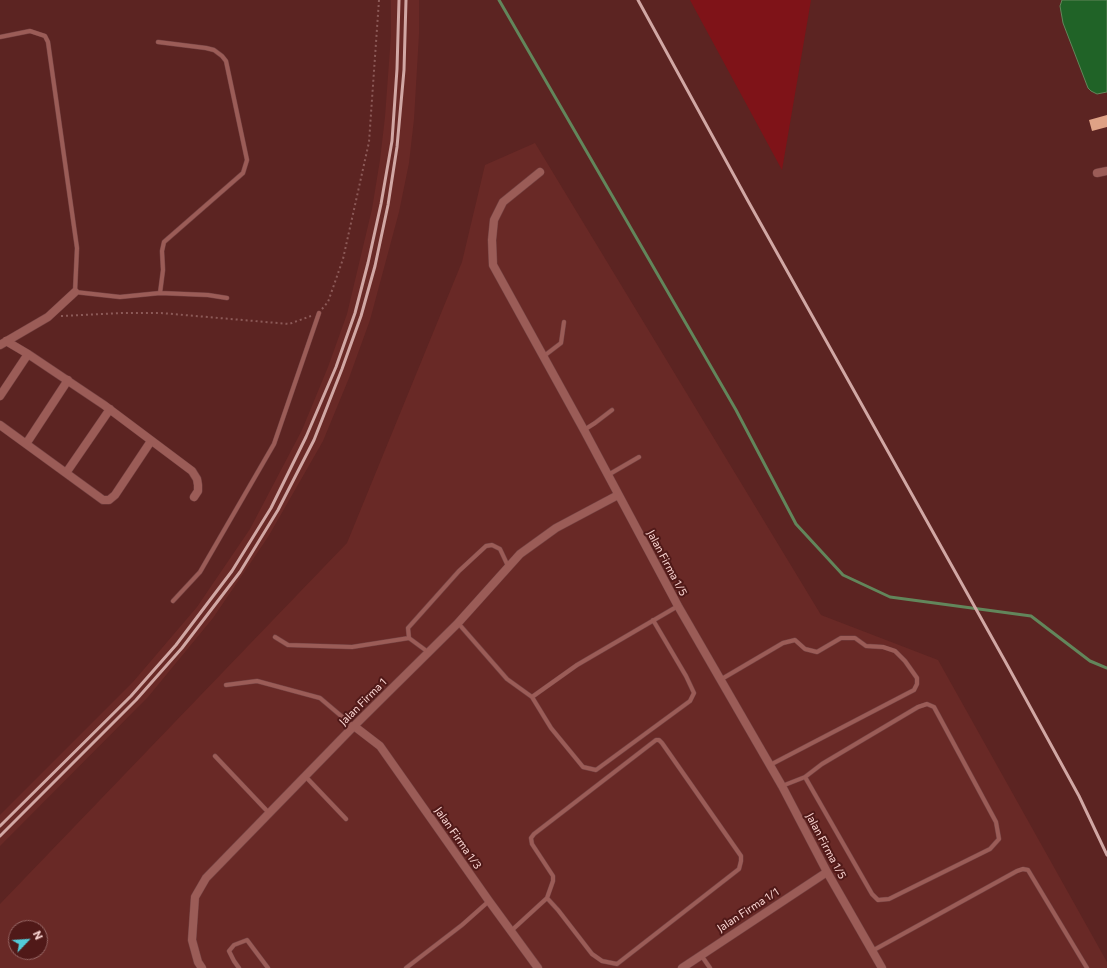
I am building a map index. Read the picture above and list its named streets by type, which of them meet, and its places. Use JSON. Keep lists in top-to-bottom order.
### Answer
{
  "streets": {
    "street": [
      "Jalan Firma 1/5",
      "Jalan Firma 1",
      "Jalan Firma 1/3",
      "Jalan Firma 1/1"
    ]
  },
  "crossings": [
    ["Jalan Firma 1/5", "Jalan Firma 1"],
    ["Jalan Firma 1/5", "Jalan Firma 1/1"],
    ["Jalan Firma 1", "Jalan Firma 1/3"]
  ],
  "north": "top right"
}
